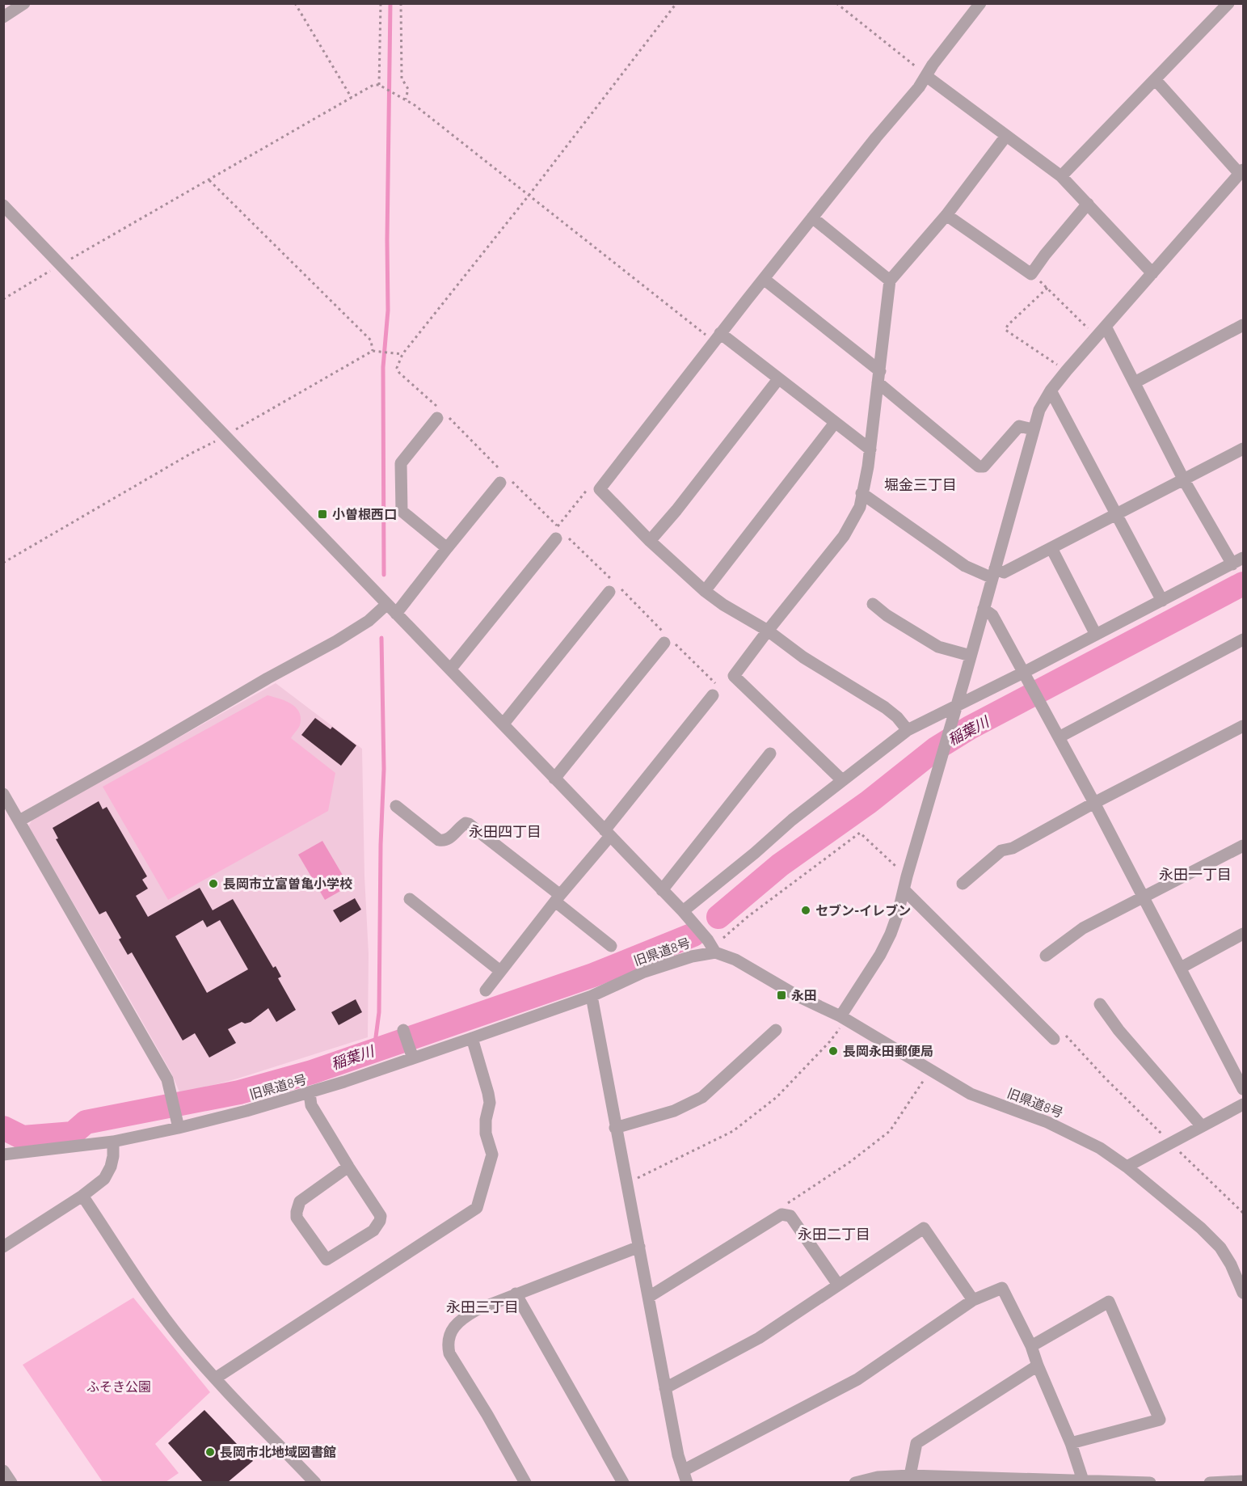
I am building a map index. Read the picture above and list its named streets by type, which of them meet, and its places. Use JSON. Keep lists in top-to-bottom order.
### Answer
{
  "streets": {
    "street": ["旧県道8号"]
  },
  "districts": [
    "堀金三丁目",
    "永田四丁目",
    "永田一丁目",
    "永田二丁目",
    "永田三丁目"
  ],
  "water": ["稲葉川"],
  "parks": ["ふそき公園"],
  "places": {
    "transit": ["小曽根西口", "永田"],
    "other": [
      "長岡市立富曽亀小学校",
      "セブン-イレブン",
      "長岡永田郵便局",
      "長岡市北地域図書館"
    ]
  }
}
